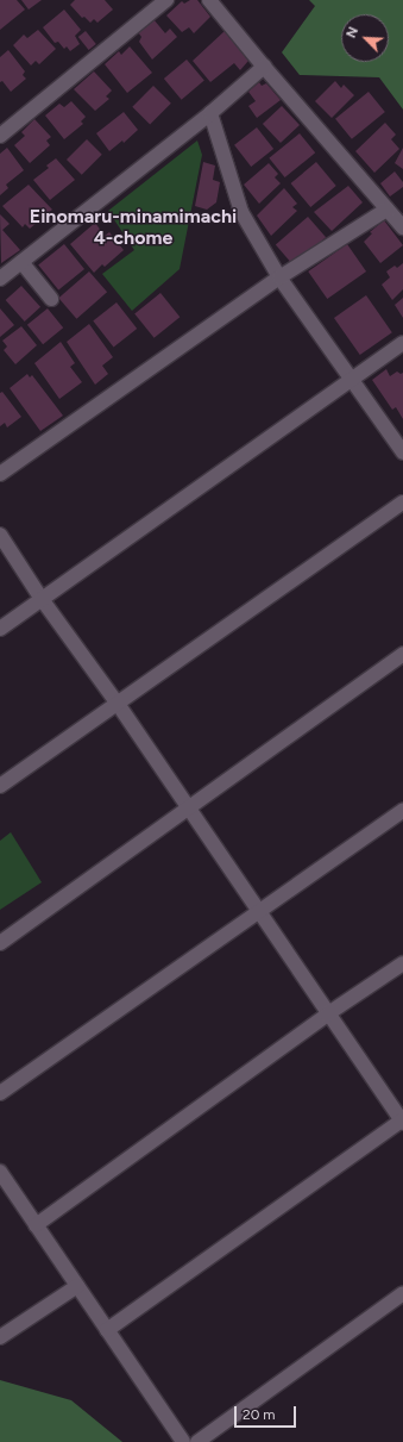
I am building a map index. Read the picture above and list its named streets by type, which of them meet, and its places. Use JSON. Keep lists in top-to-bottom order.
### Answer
{
  "districts": ["Einomaru-minamimachi 4-chome"],
  "scale_bar": "20 m",
  "north": "top left"
}
